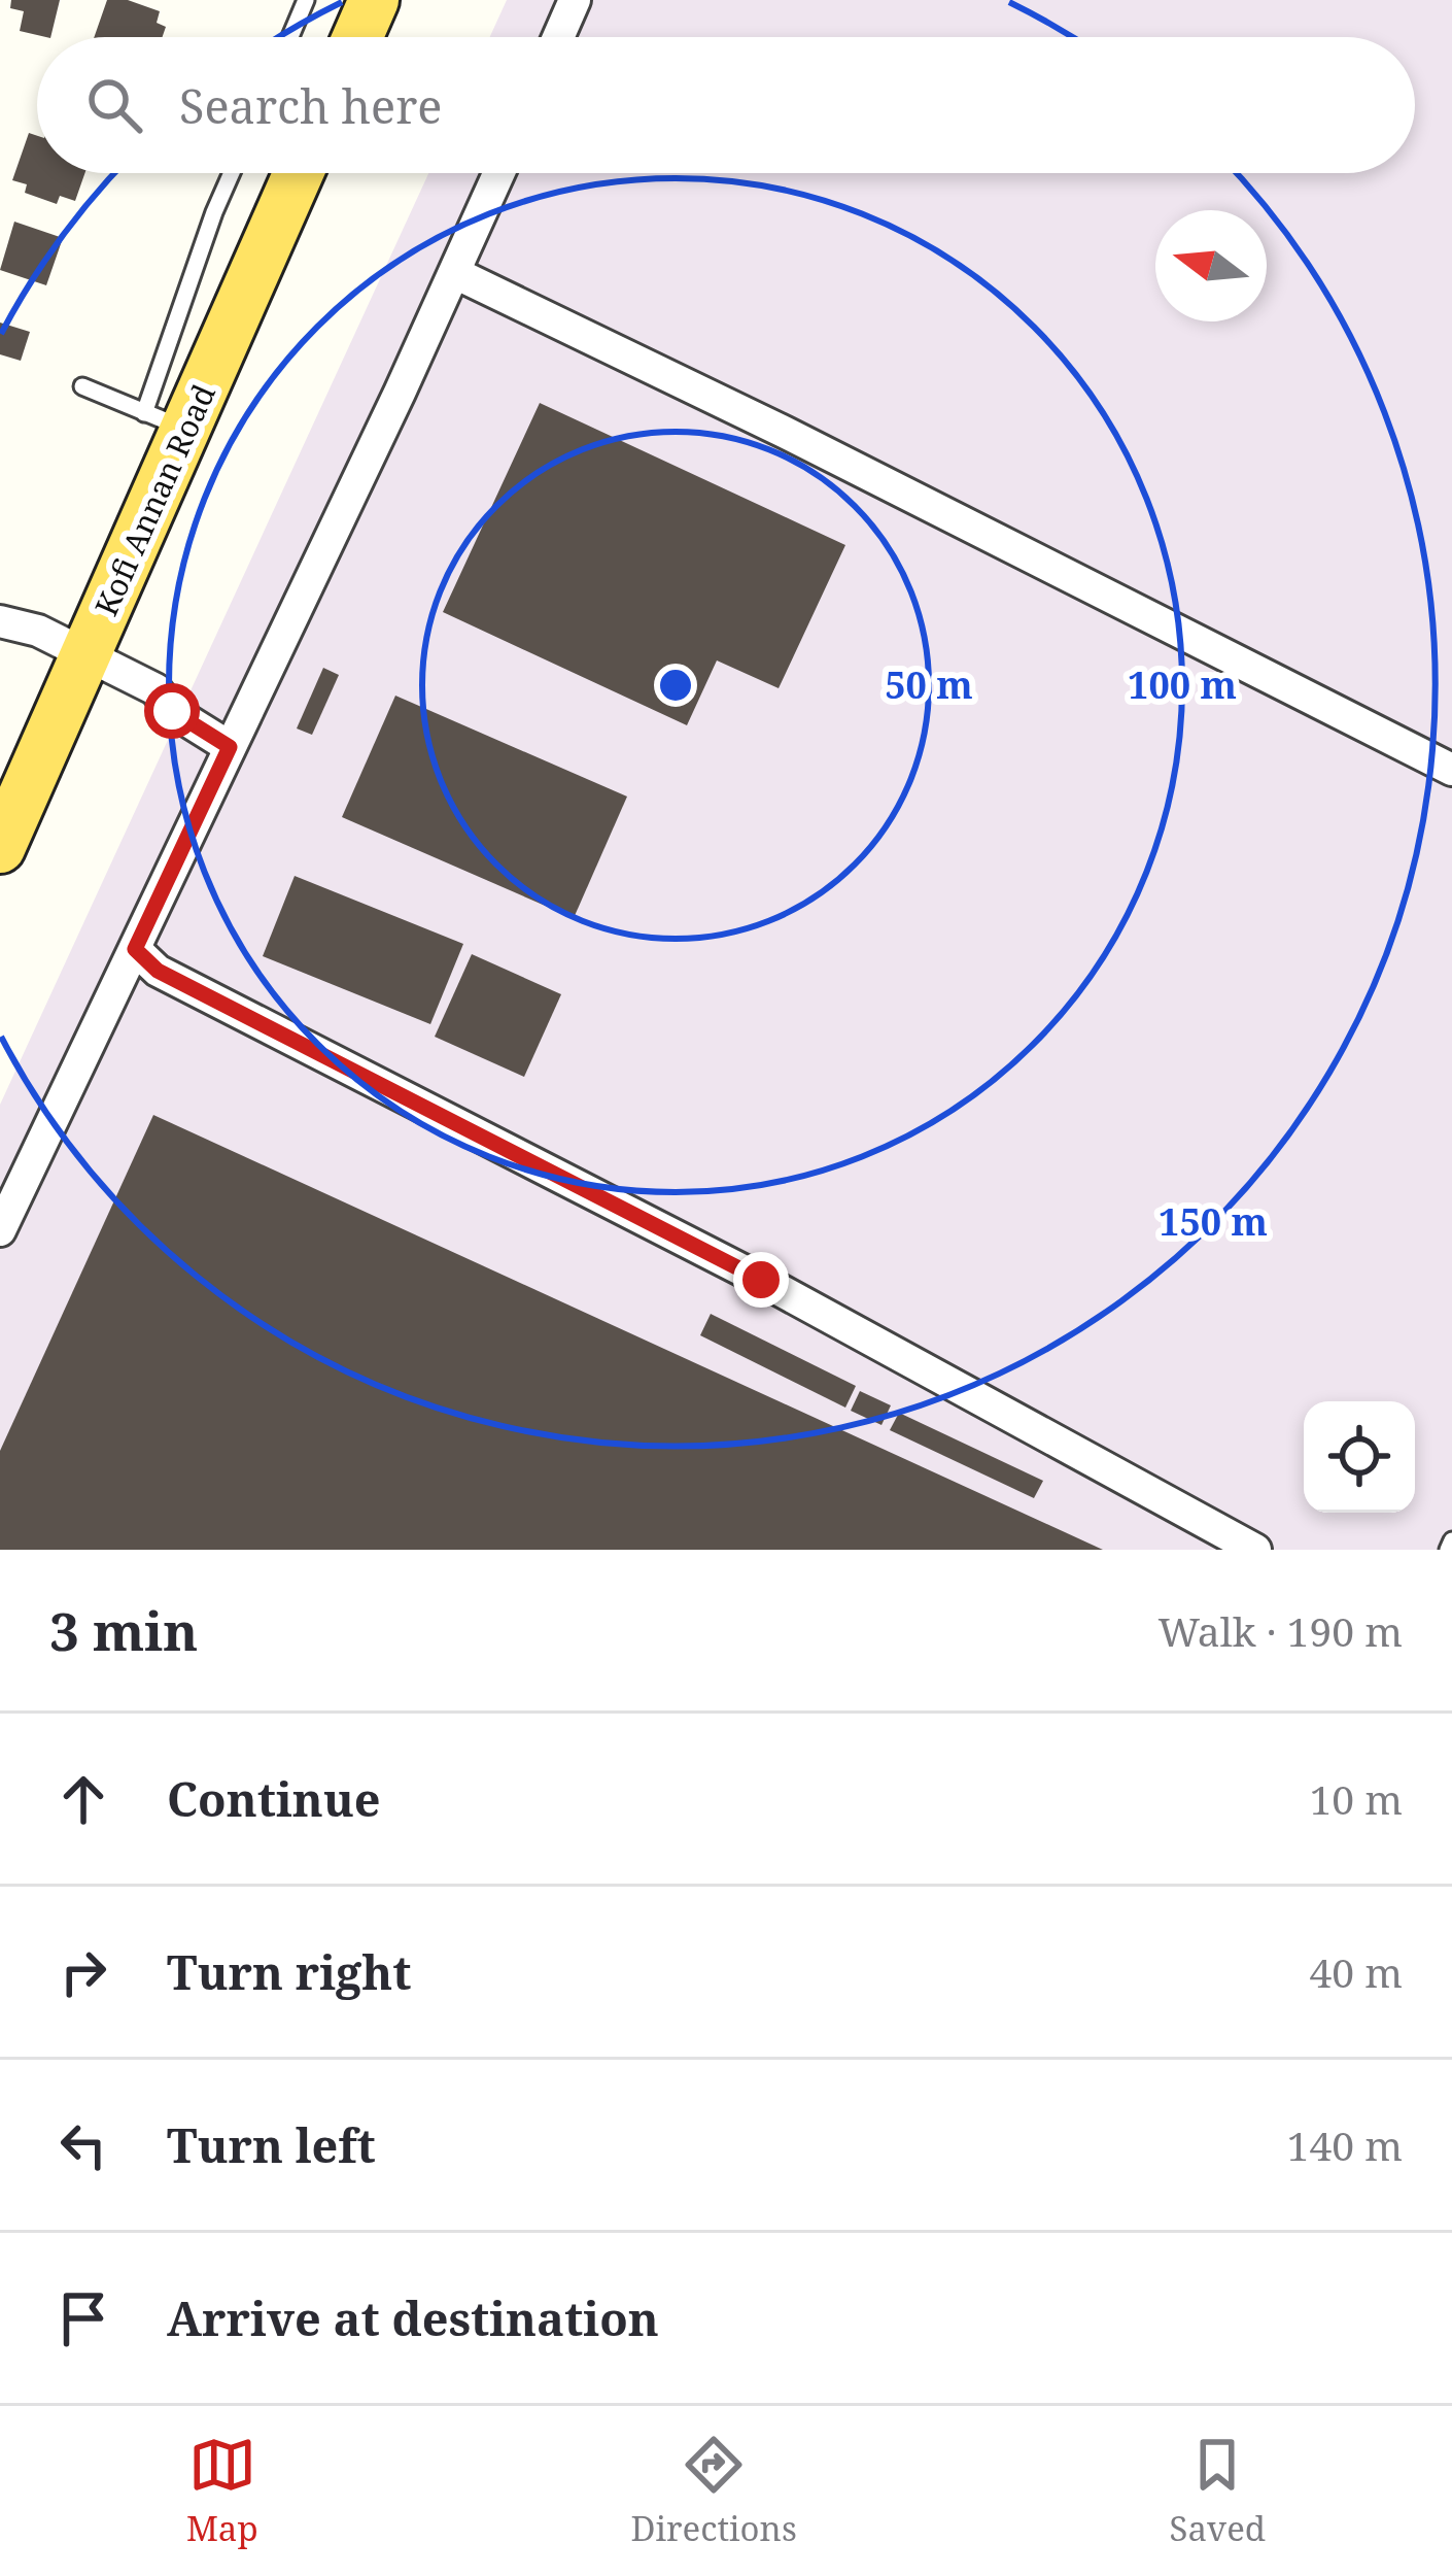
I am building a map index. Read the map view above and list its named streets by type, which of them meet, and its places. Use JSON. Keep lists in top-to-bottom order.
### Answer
{
  "streets": {
    "main road": ["Kofi Annan Road"]
  },
  "north": "left",
  "page": {
    "search": "Search here",
    "heading": ["3 min", "Walk · 190 m"],
    "list": [
      ["Continue", "10 m"],
      ["Turn right", "40 m"],
      ["Turn left", "140 m"],
      "Arrive at destination"
    ],
    "nav": ["Map", "Directions", "Saved"]
  },
  "rings": ["50 m", "100 m", "150 m"]
}
